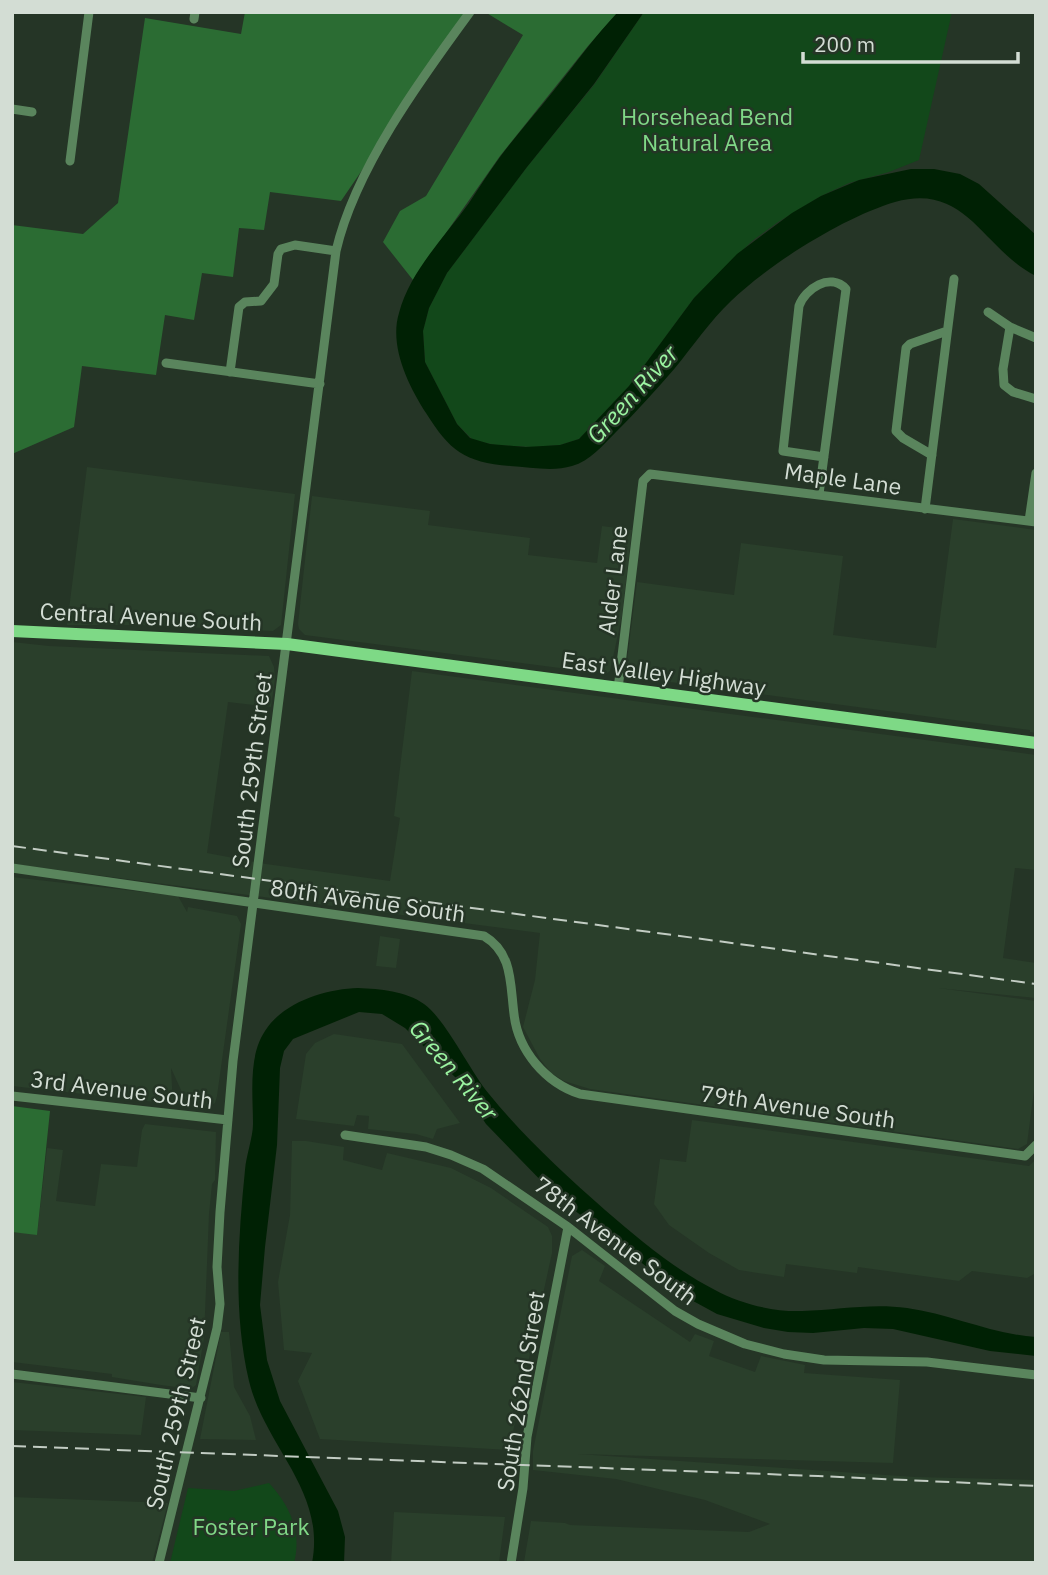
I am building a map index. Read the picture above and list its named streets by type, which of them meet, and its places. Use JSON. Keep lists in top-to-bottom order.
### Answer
{
  "streets": {
    "main road": ["Central Avenue South", "East Valley Highway"],
    "street": [
      "Maple Lane",
      "Alder Lane",
      "South 259th Street",
      "80th Avenue South",
      "3rd Avenue South",
      "79th Avenue South",
      "78th Avenue South",
      "South 262nd Street"
    ]
  },
  "crossings": [
    ["Maple Lane", "Alder Lane"],
    ["Alder Lane", "East Valley Highway"],
    ["Central Avenue South", "East Valley Highway"],
    ["Central Avenue South", "South 259th Street"],
    ["East Valley Highway", "South 259th Street"],
    ["South 259th Street", "80th Avenue South"],
    ["South 259th Street", "3rd Avenue South"],
    ["80th Avenue South", "79th Avenue South"],
    ["78th Avenue South", "South 262nd Street"]
  ],
  "water": ["Green River"],
  "parks": ["Horsehead Bend Natural Area", "Foster Park"],
  "scale_bar": "200 m"
}
